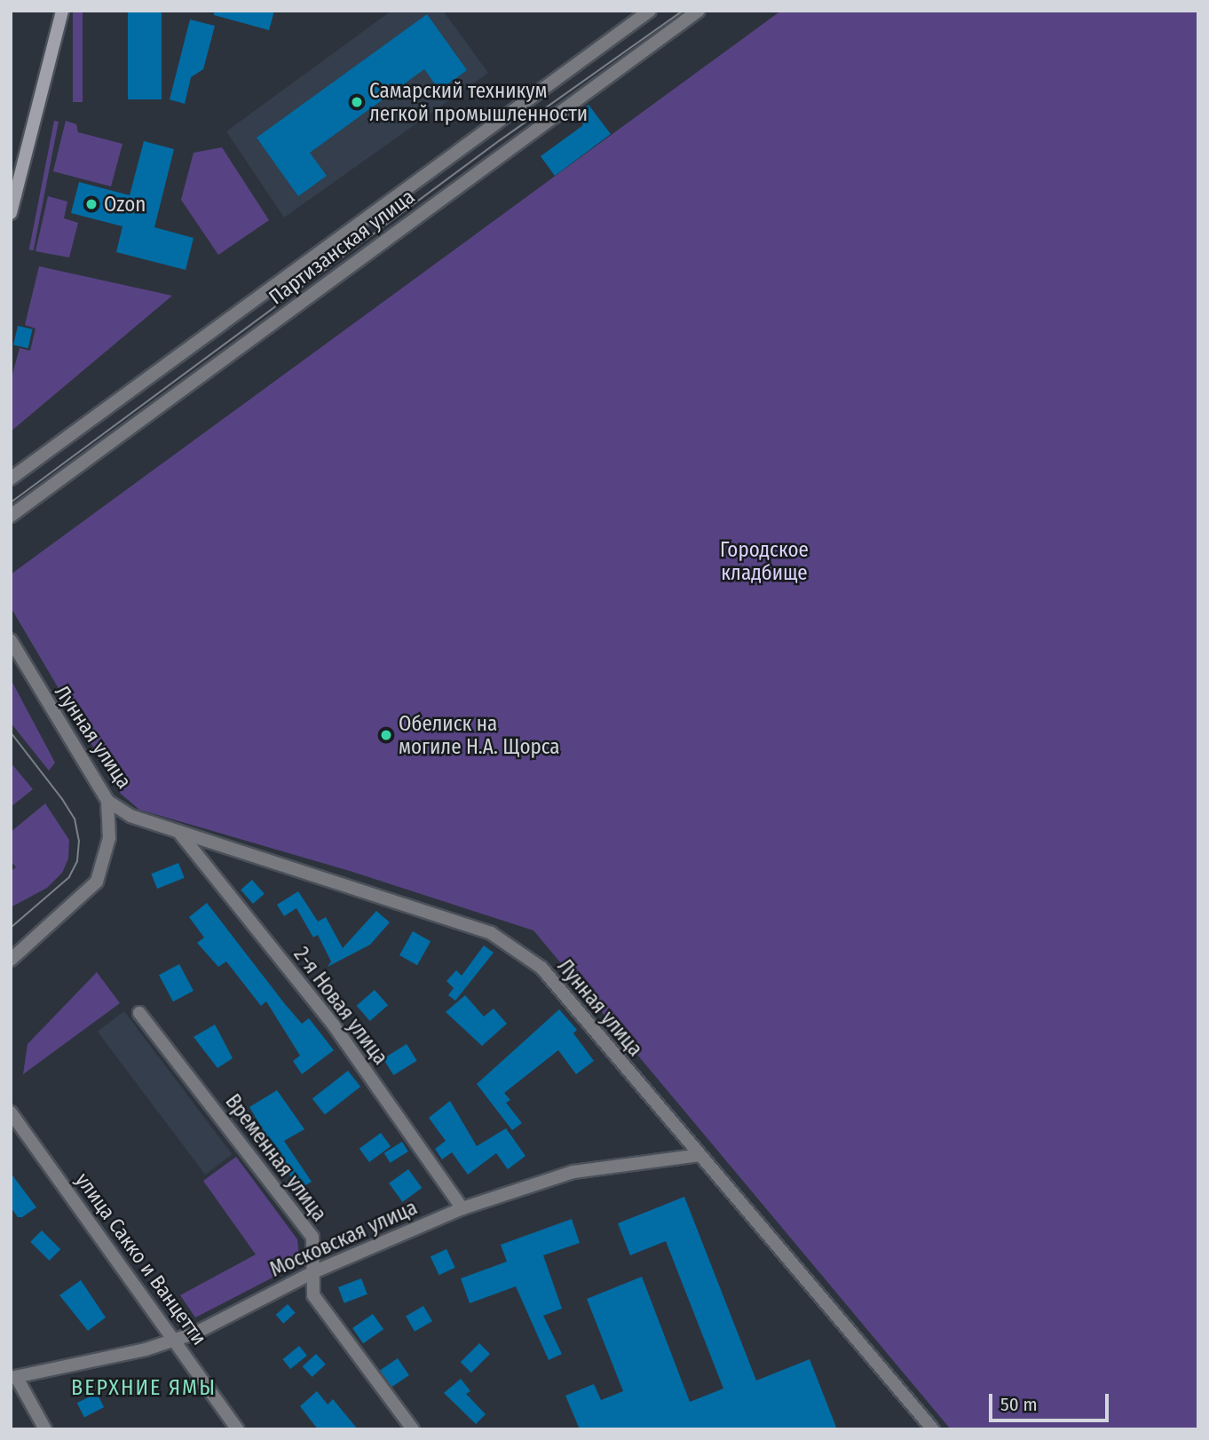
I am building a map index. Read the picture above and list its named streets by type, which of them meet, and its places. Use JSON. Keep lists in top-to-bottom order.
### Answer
{
  "streets": {
    "street": [
      "Партизанская улица",
      "Лунная улица",
      "2-я Новая улица",
      "Временная улица",
      "Московская улица",
      "улица Сакко и Ванцетти"
    ]
  },
  "crossings": [
    ["Лунная улица", "2-я Новая улица"],
    ["Лунная улица", "Московская улица"],
    ["2-я Новая улица", "Московская улица"],
    ["Временная улица", "Московская улица"],
    ["Московская улица", "улица Сакко и Ванцетти"]
  ],
  "districts": ["ВЕРХНИЕ ЯМЫ"],
  "parks": ["Городское кладбище"],
  "places": ["Самарский техникум легкой промышленности", "Ozon", "Обелиск на могиле Н.А. Щорса"],
  "scale_bar": "50 m"
}
